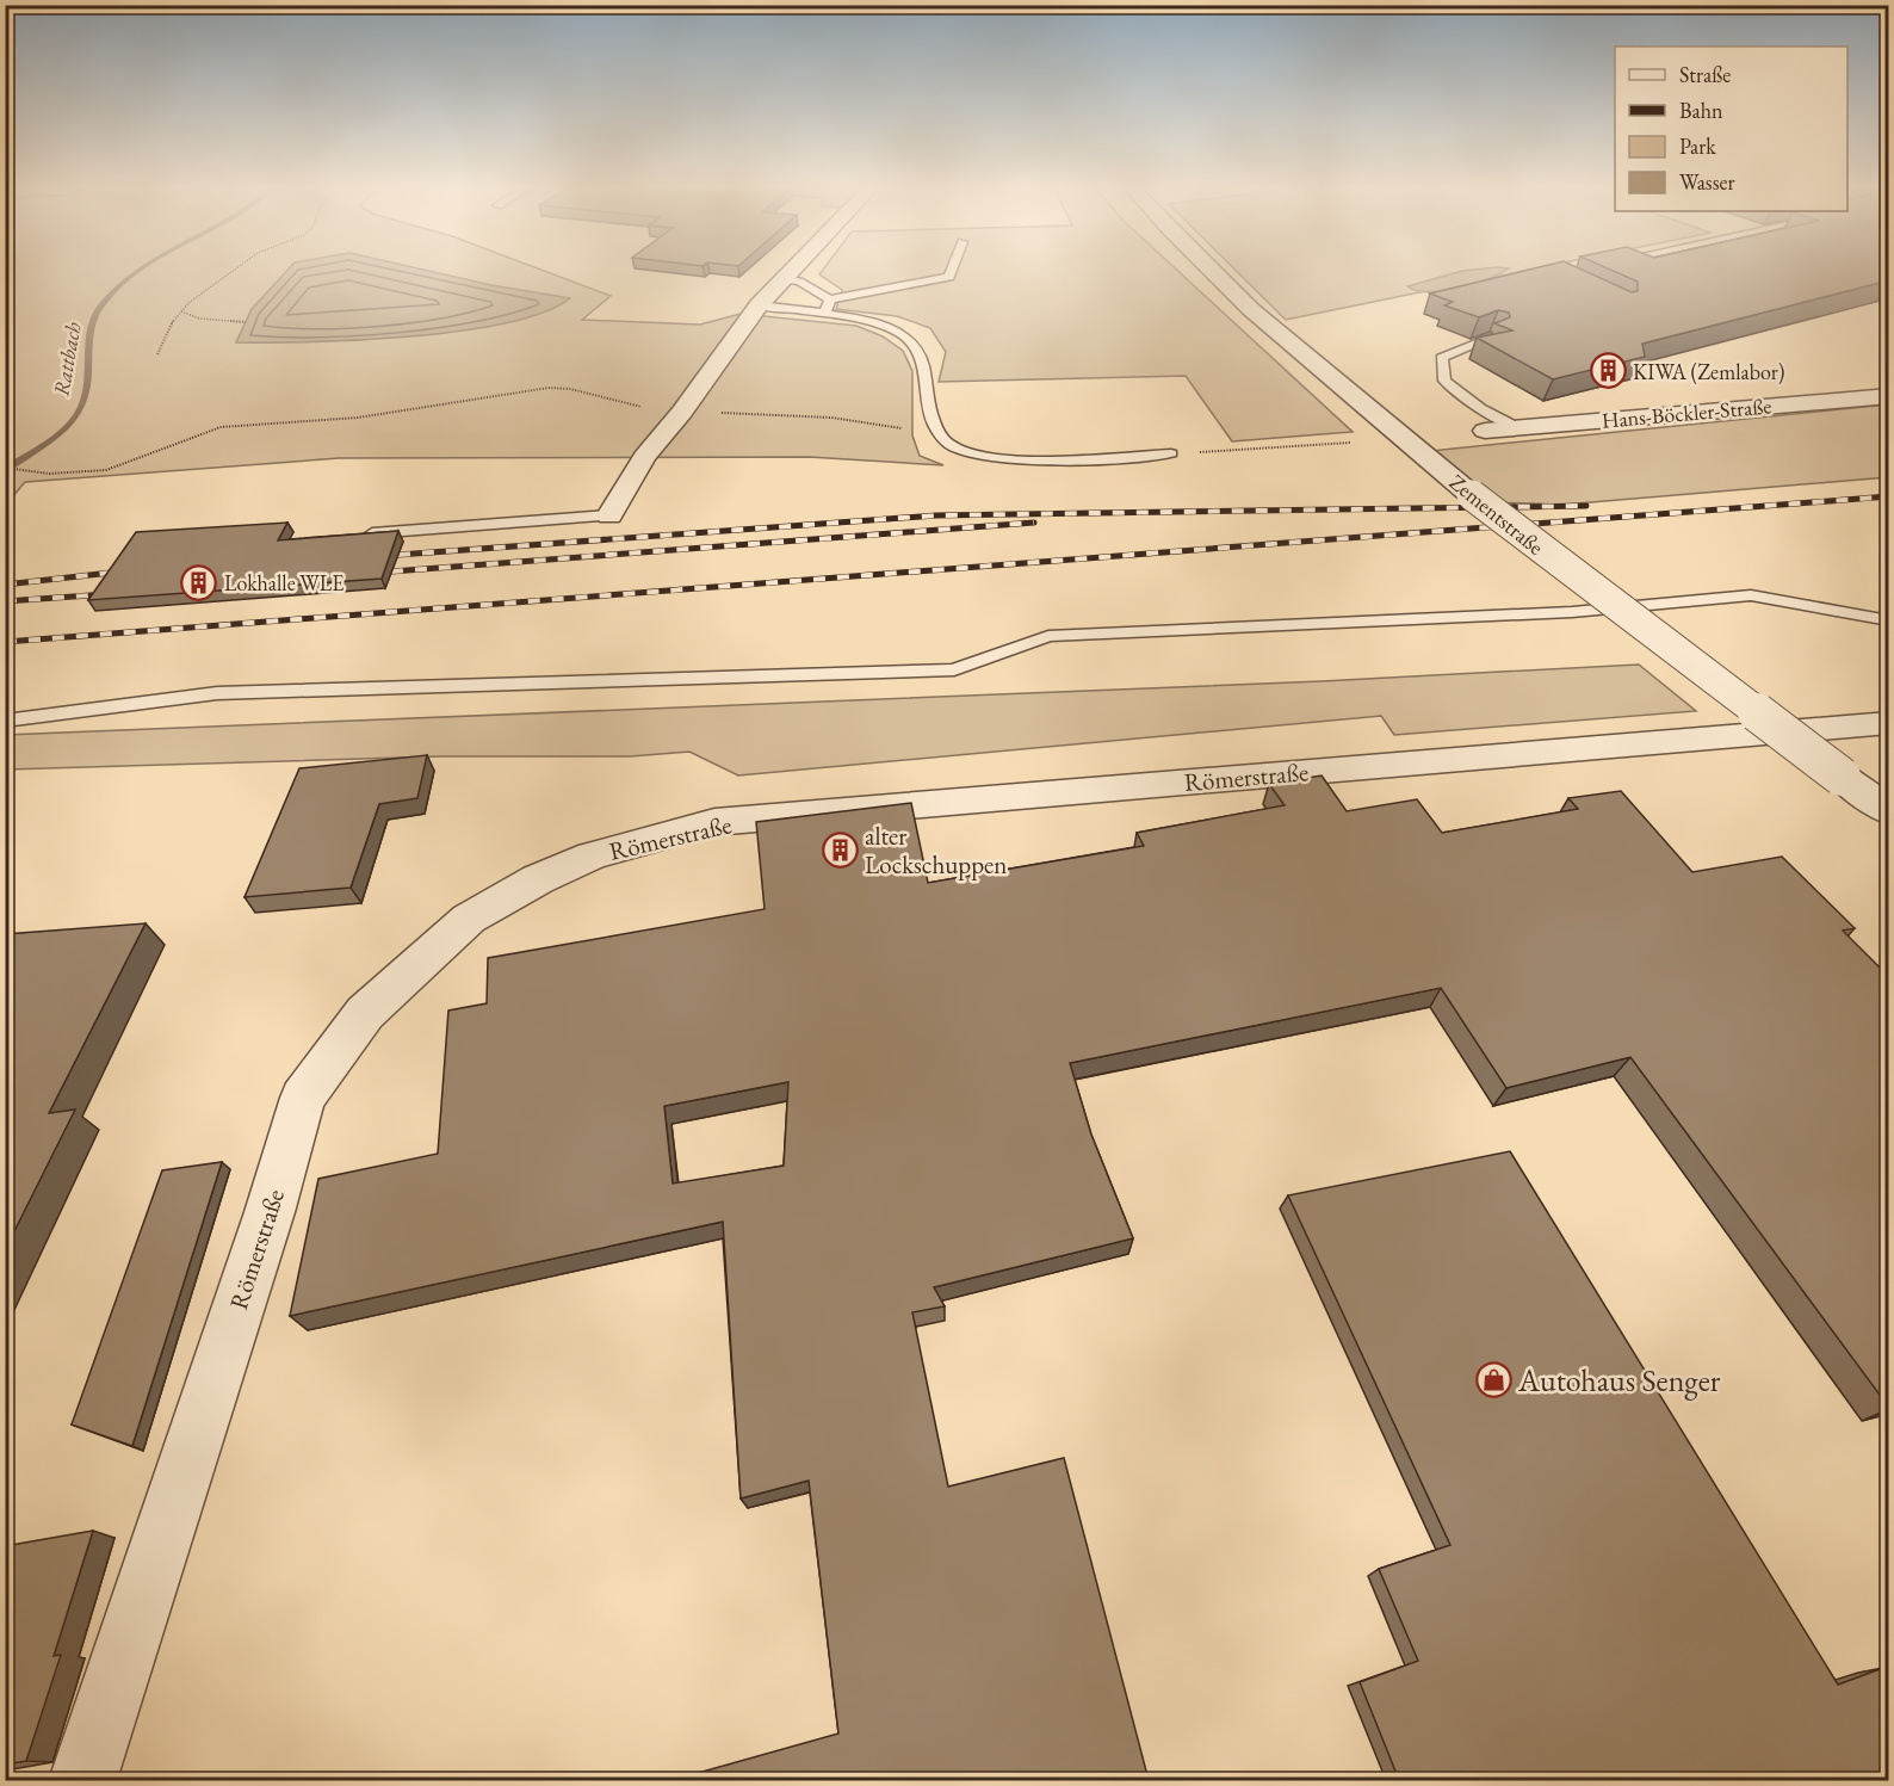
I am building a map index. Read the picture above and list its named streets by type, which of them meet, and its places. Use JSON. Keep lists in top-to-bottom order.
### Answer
{
  "streets": {
    "street": ["Hans-Böckler-Straße", "Zementstraße", "Römerstraße"]
  },
  "water": ["Rattbach"],
  "places": {
    "building": ["KIWA (Zemlabor)", "Lokhalle WLE", "alter Lockschuppen"],
    "shop": ["Autohaus Senger"]
  },
  "legend": [
    "Straße",
    "Bahn",
    "Park",
    "Wasser"
  ]
}
